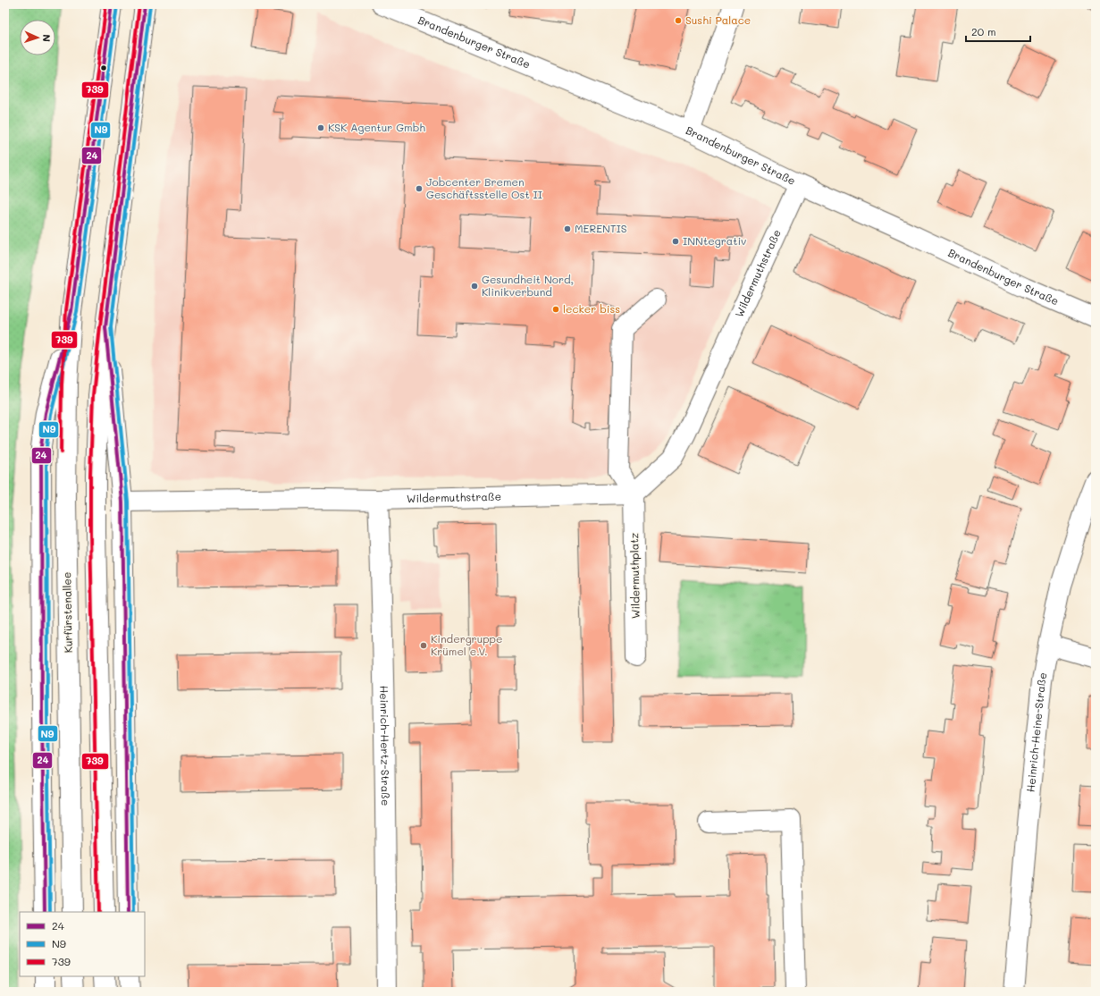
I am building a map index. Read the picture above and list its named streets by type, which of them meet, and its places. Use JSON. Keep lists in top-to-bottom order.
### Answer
{
  "streets": {
    "main road": [
      "Brandenburger Straße",
      "Wildermuthstraße",
      "Wildermuthplatz",
      "Kurfürstenallee",
      "Heinrich-Heine-Straße",
      "Heinrich-Hertz-Straße"
    ]
  },
  "crossings": [
    ["Brandenburger Straße", "Wildermuthstraße"],
    ["Wildermuthstraße", "Wildermuthplatz"],
    ["Wildermuthstraße", "Heinrich-Hertz-Straße"]
  ],
  "places": [
    "Sushi Palace",
    "KSK Agentur Gmbh",
    "Jobcenter Bremen Geschäftsstelle Ost II",
    "MERENTIS",
    "INNtegrativ",
    "Gesundheit Nord, Klinikverbund",
    "lecker biss",
    "Kindergruppe Krümel e.V."
  ],
  "lines": ["transit line 24", "transit line 739", "transit line N9"],
  "legend": ["24", "N9", "739"],
  "scale_bar": "20 m",
  "north": "right"
}
